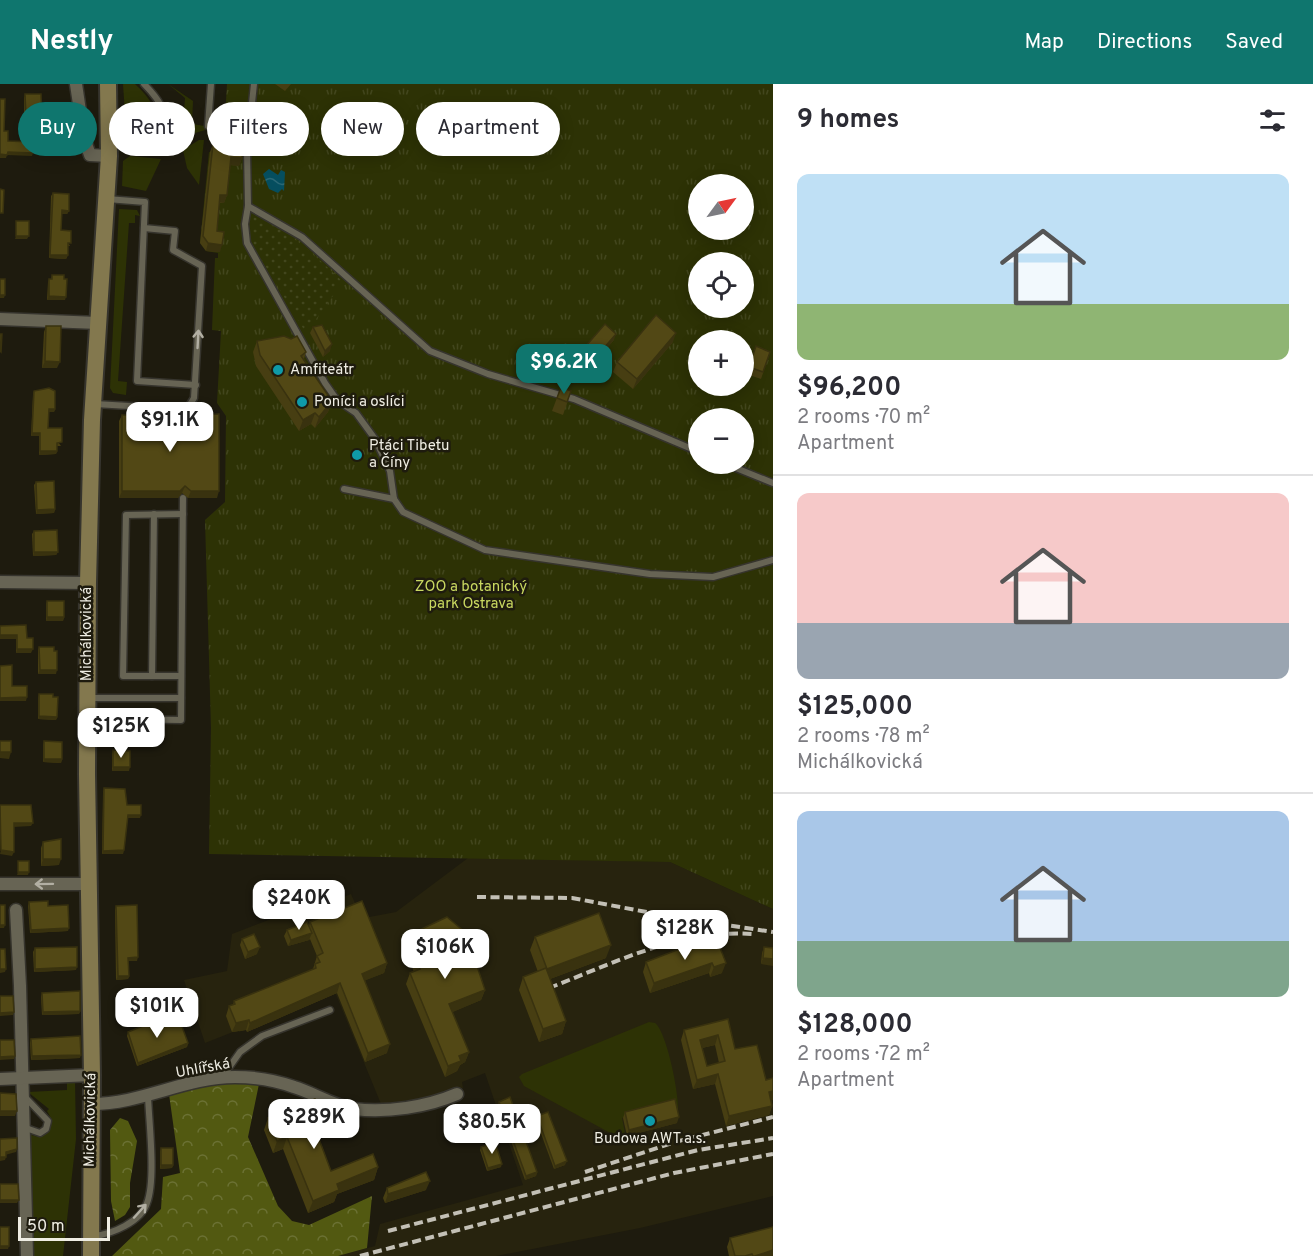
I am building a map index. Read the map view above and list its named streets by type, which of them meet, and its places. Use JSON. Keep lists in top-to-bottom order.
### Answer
{
  "streets": {
    "street": ["Michálkovická", "Uhlířská"]
  },
  "crossings": [
    ["Michálkovická", "Uhlířská"]
  ],
  "parks": ["ZOO a botanický park Ostrava"],
  "places": [
    "Amfiteátr",
    "Poníci a oslíci",
    "Ptáci Tibetu a Číny",
    "Budowa AWT a.s."
  ],
  "scale_bar": "50 m",
  "north": "top right",
  "page": {
    "header": "Nestly",
    "nav": ["Map", "Directions", "Saved"],
    "heading": "9 homes",
    "chip": [
      "Buy",
      "Rent",
      "Filters",
      "New",
      "Apartment"
    ],
    "list": [
      {
        "name": "$96,200",
        "note": "2 rooms · 70 m² · Apartment"
      },
      {
        "name": "$125,000",
        "note": "2 rooms · 78 m² · Michálkovická"
      },
      {
        "name": "$128,000",
        "note": "2 rooms · 72 m² · Apartment"
      }
    ],
    "map_buttons": ["+", "−"],
    "price": [
      "$96.2K",
      "$91.1K",
      "$125K",
      "$240K",
      "$128K",
      "$106K",
      "$101K",
      "$289K",
      "$80.5K"
    ],
    "scale": "50 m"
  }
}
